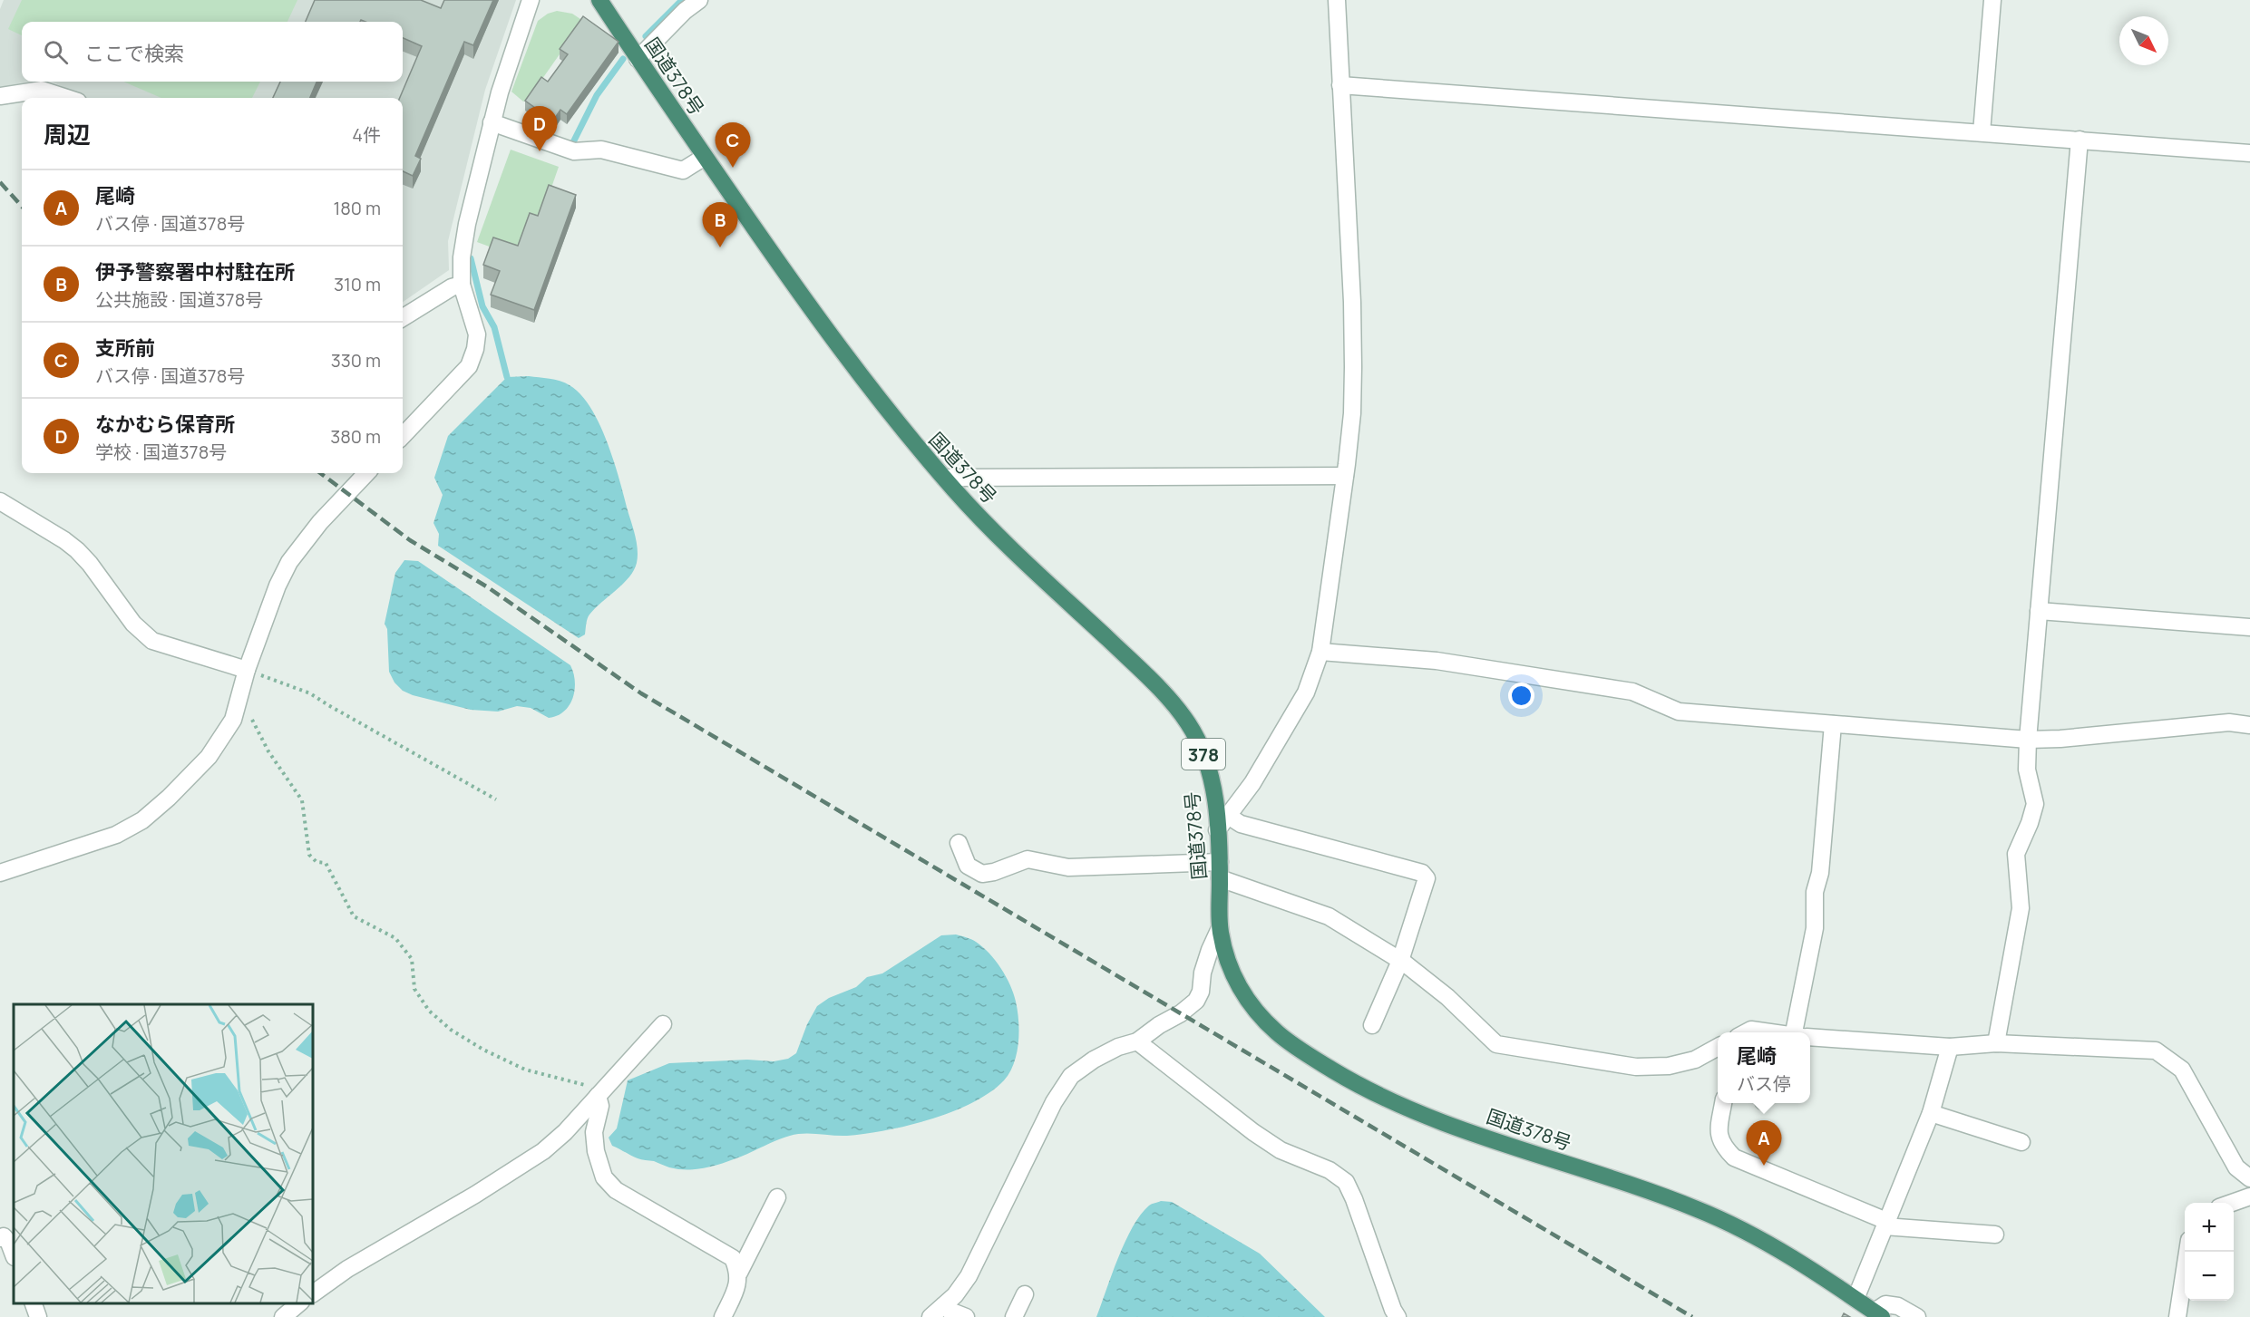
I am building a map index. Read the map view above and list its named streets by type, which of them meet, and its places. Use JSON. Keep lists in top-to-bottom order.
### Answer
{
  "streets": {
    "highway": ["国道378号", "378"]
  },
  "north": "bottom right",
  "page": {
    "search": "ここで検索",
    "heading": ["周辺", "4件"],
    "pins": [
      "D",
      "C",
      "B",
      "A"
    ],
    "list": [
      {
        "mark": "A",
        "name": "尾崎",
        "note": "バス停 · 国道378号",
        "value": "180 m"
      },
      {
        "mark": "B",
        "name": "伊予警察署中村駐在所",
        "note": "公共施設 · 国道378号",
        "value": "310 m"
      },
      {
        "mark": "C",
        "name": "支所前",
        "note": "バス停 · 国道378号",
        "value": "330 m"
      },
      {
        "mark": "D",
        "name": "なかむら保育所",
        "note": "学校 · 国道378号",
        "value": "380 m"
      }
    ],
    "popup": ["尾崎", "バス停"],
    "map_buttons": ["+", "−"]
  }
}
